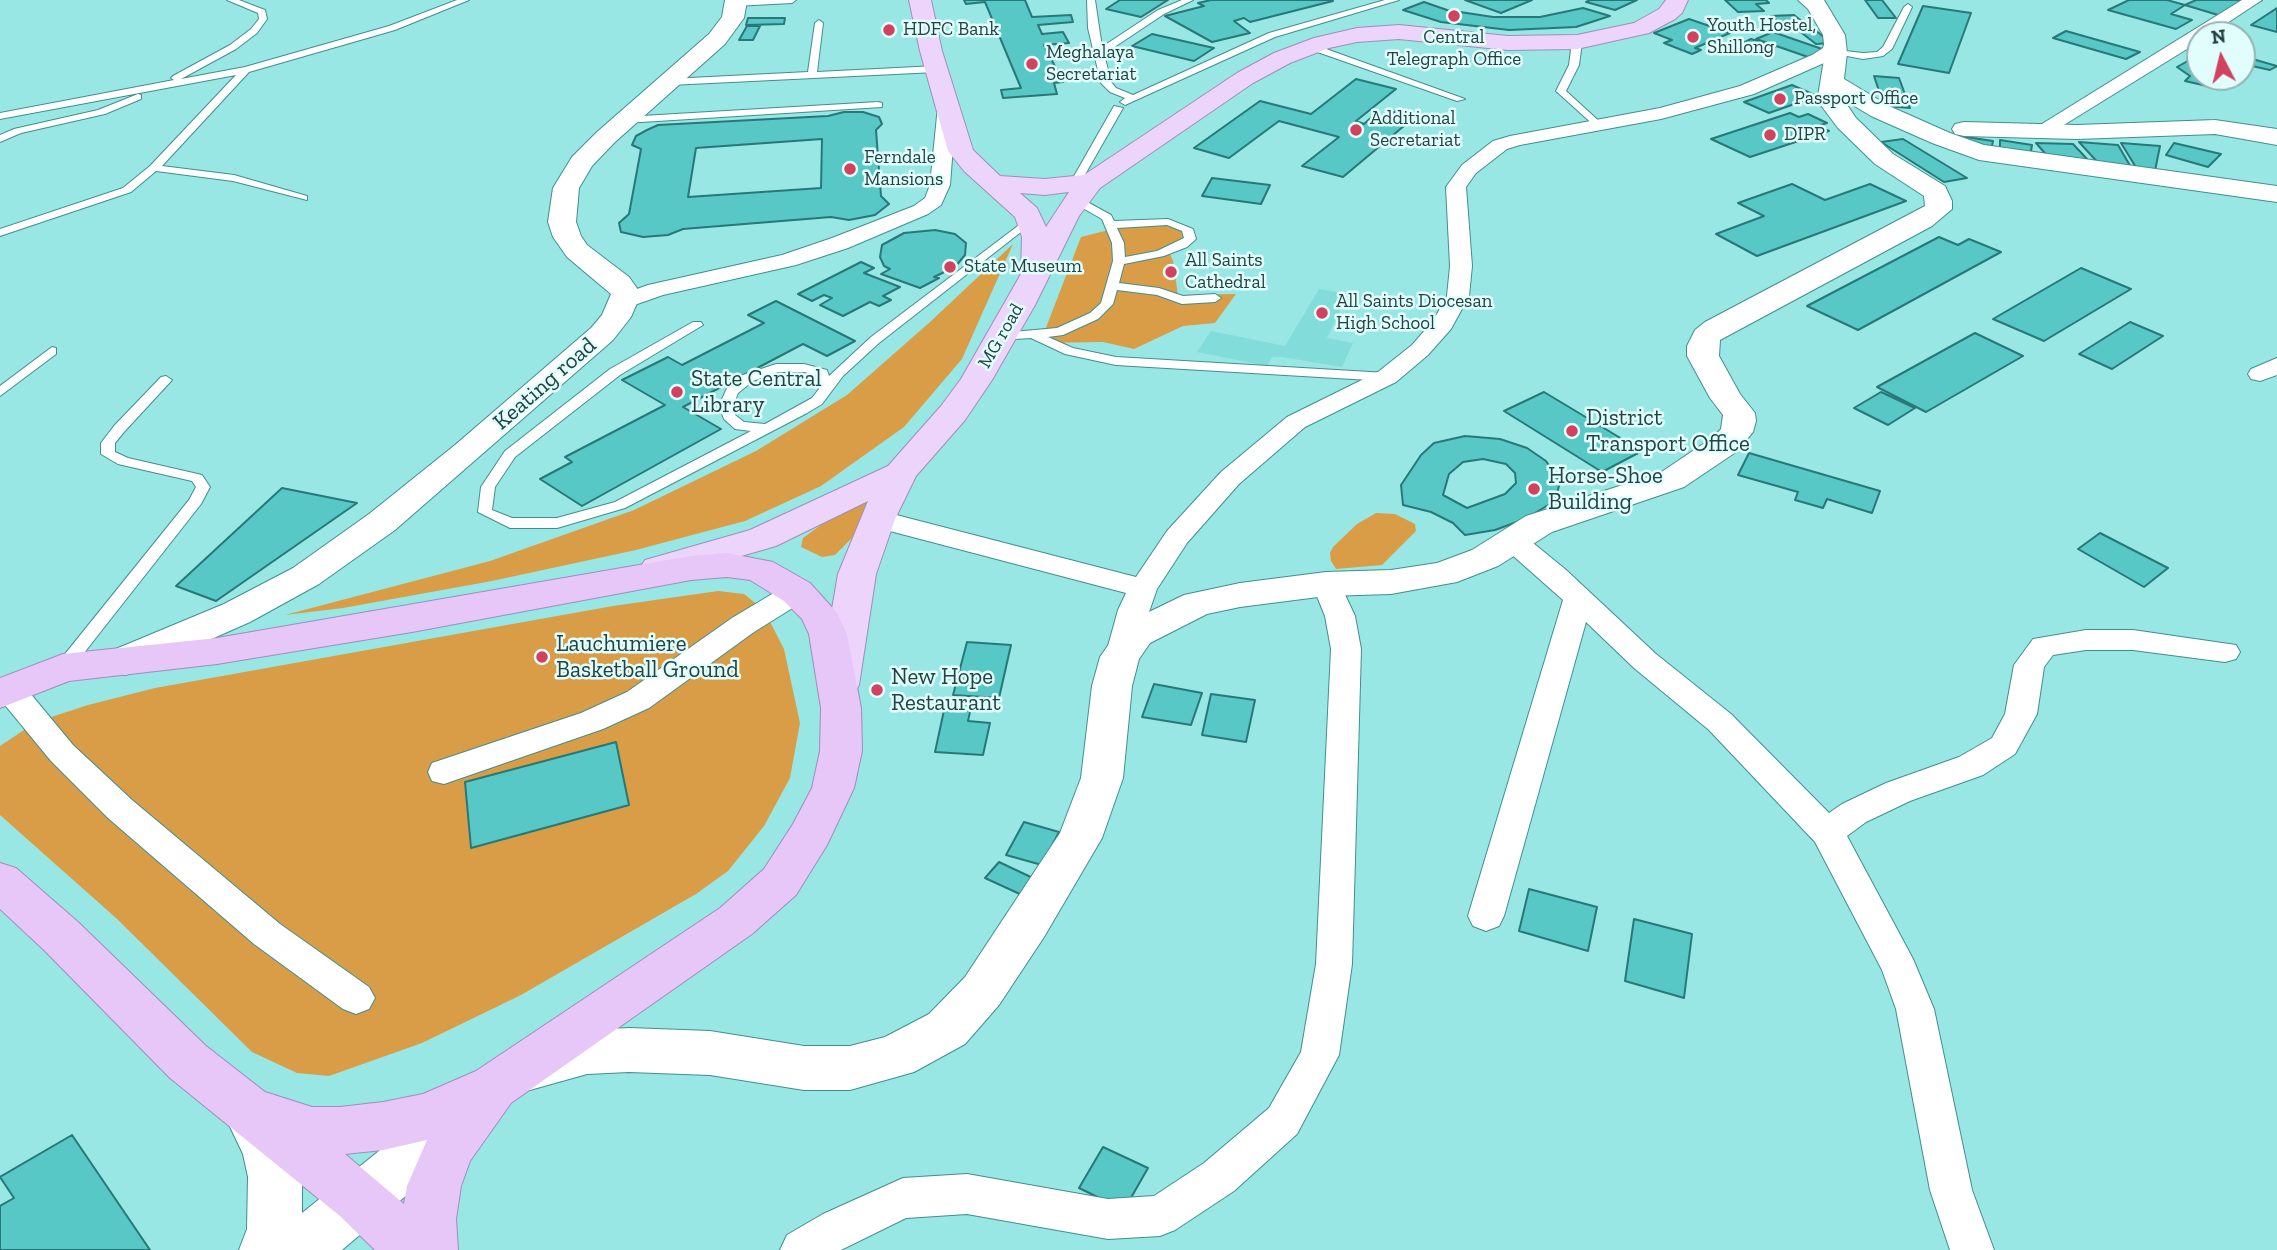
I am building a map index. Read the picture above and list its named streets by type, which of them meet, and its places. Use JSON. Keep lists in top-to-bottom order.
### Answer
{
  "streets": {
    "main road": ["MG road"],
    "street": ["Keating road"]
  },
  "places": [
    "Central Telegraph Office",
    "HDFC Bank",
    "Youth Hostel, Shillong",
    "Meghalaya Secretariat",
    "Passport Office",
    "Additional Secretariat",
    "DIPR",
    "Ferndale Mansions",
    "State Museum",
    "All Saints Cathedral",
    "All Saints Diocesan High School",
    "State Central Library",
    "District Transport Office",
    "Horse-Shoe Building",
    "Lauchumiere Basketball Ground",
    "New Hope Restaurant"
  ],
  "north": "top"
}
